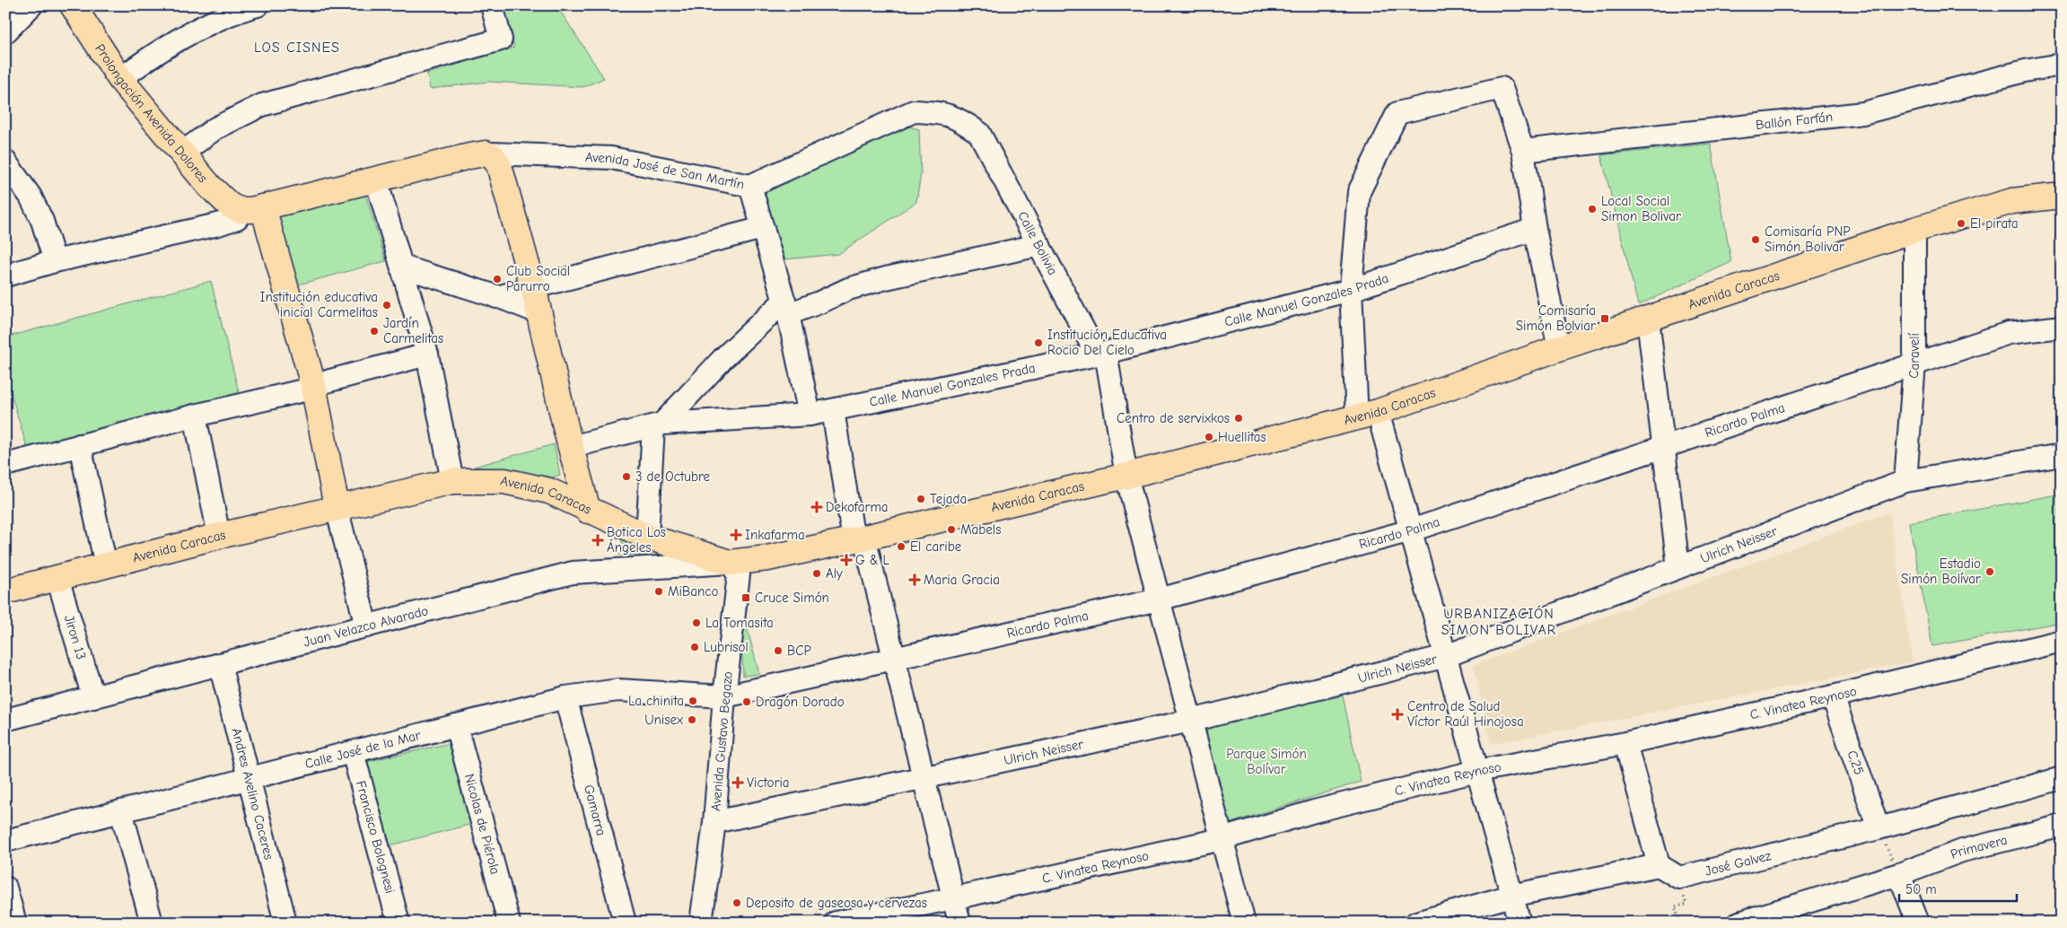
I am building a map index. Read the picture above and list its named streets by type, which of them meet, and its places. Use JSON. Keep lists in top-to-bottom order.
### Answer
{
  "streets": {
    "main road": ["Prolongación Avenida Dolores", "Avenida Caracas"],
    "street": [
      "Ballón Farfán",
      "Avenida José de San Martín",
      "Calle Bolivia",
      "Calle Manuel Gonzales Prada",
      "Caravelí",
      "Ricardo Palma",
      "Ulrich Neisser",
      "Juan Velazco Alvarado",
      "Jiron 13",
      "C. Vinatea Reynoso",
      "Avenida Gustavo Begazo",
      "Calle José de la Mar",
      "C,25",
      "Andres Avelino Caceres",
      "Gamarra",
      "Nicolas de Piérola",
      "Francisco Bolognesi",
      "Primavera",
      "José Galvez"
    ]
  },
  "crossings": [
    ["Avenida José de San Martín", "Calle Bolivia"],
    ["Calle Bolivia", "Avenida Caracas"],
    ["Calle Bolivia", "Calle Manuel Gonzales Prada"],
    ["Calle Bolivia", "Ricardo Palma"],
    ["Calle Bolivia", "Ulrich Neisser"],
    ["Calle Bolivia", "C. Vinatea Reynoso"],
    ["Avenida Caracas", "Caravelí"],
    ["Avenida Caracas", "Juan Velazco Alvarado"],
    ["Avenida Caracas", "Jiron 13"],
    ["Avenida Caracas", "Avenida Gustavo Begazo"],
    ["Caravelí", "Ricardo Palma"],
    ["Caravelí", "Ulrich Neisser"],
    ["Ricardo Palma", "Avenida Gustavo Begazo"],
    ["Ricardo Palma", "Calle José de la Mar"],
    ["Ulrich Neisser", "Avenida Gustavo Begazo"],
    ["Juan Velazco Alvarado", "Jiron 13"],
    ["Juan Velazco Alvarado", "Avenida Gustavo Begazo"],
    ["Juan Velazco Alvarado", "Andres Avelino Caceres"],
    ["C. Vinatea Reynoso", "C,25"],
    ["Avenida Gustavo Begazo", "Calle José de la Mar"],
    ["Calle José de la Mar", "Andres Avelino Caceres"],
    ["Calle José de la Mar", "Gamarra"],
    ["Calle José de la Mar", "Nicolas de Piérola"],
    ["Calle José de la Mar", "Francisco Bolognesi"],
    ["C,25", "José Galvez"]
  ],
  "districts": ["LOS CISNES", "URBANIZACIÓN SIMON BOLIVAR"],
  "parks": ["Parque Simón Bolívar"],
  "places": {
    "other": [
      "Local Social Simon Bolivar",
      "El pirata",
      "Comisaría PNP Simón Bolivar",
      "Club Social Parurro",
      "Institución educativa inicial Carmelitas",
      "Jardín Carmelitas",
      "Institución Educativa Rocio Del Cielo",
      "Centro de servixkos",
      "Huellitas",
      "3 de Octubre",
      "Tejada",
      "Mabels",
      "El caribe",
      "Estadio Simón Bolívar",
      "Aly",
      "MiBanco",
      "La Tomasita",
      "Lubrisol",
      "BCP",
      "La chinita",
      "Dragón Dorado",
      "Unisex",
      "Deposito de gaseosa y cervezas"
    ],
    "transit": ["Comisaría Simón Bolviar", "Cruce Simón"],
    "health": [
      "Dekofarma",
      "Inkafarma",
      "Botica Los Ángeles",
      "G & L",
      "Maria Gracia",
      "Centro de Salud Víctor Raúl Hinojosa",
      "Victoria"
    ]
  },
  "scale_bar": "50 m"
}
